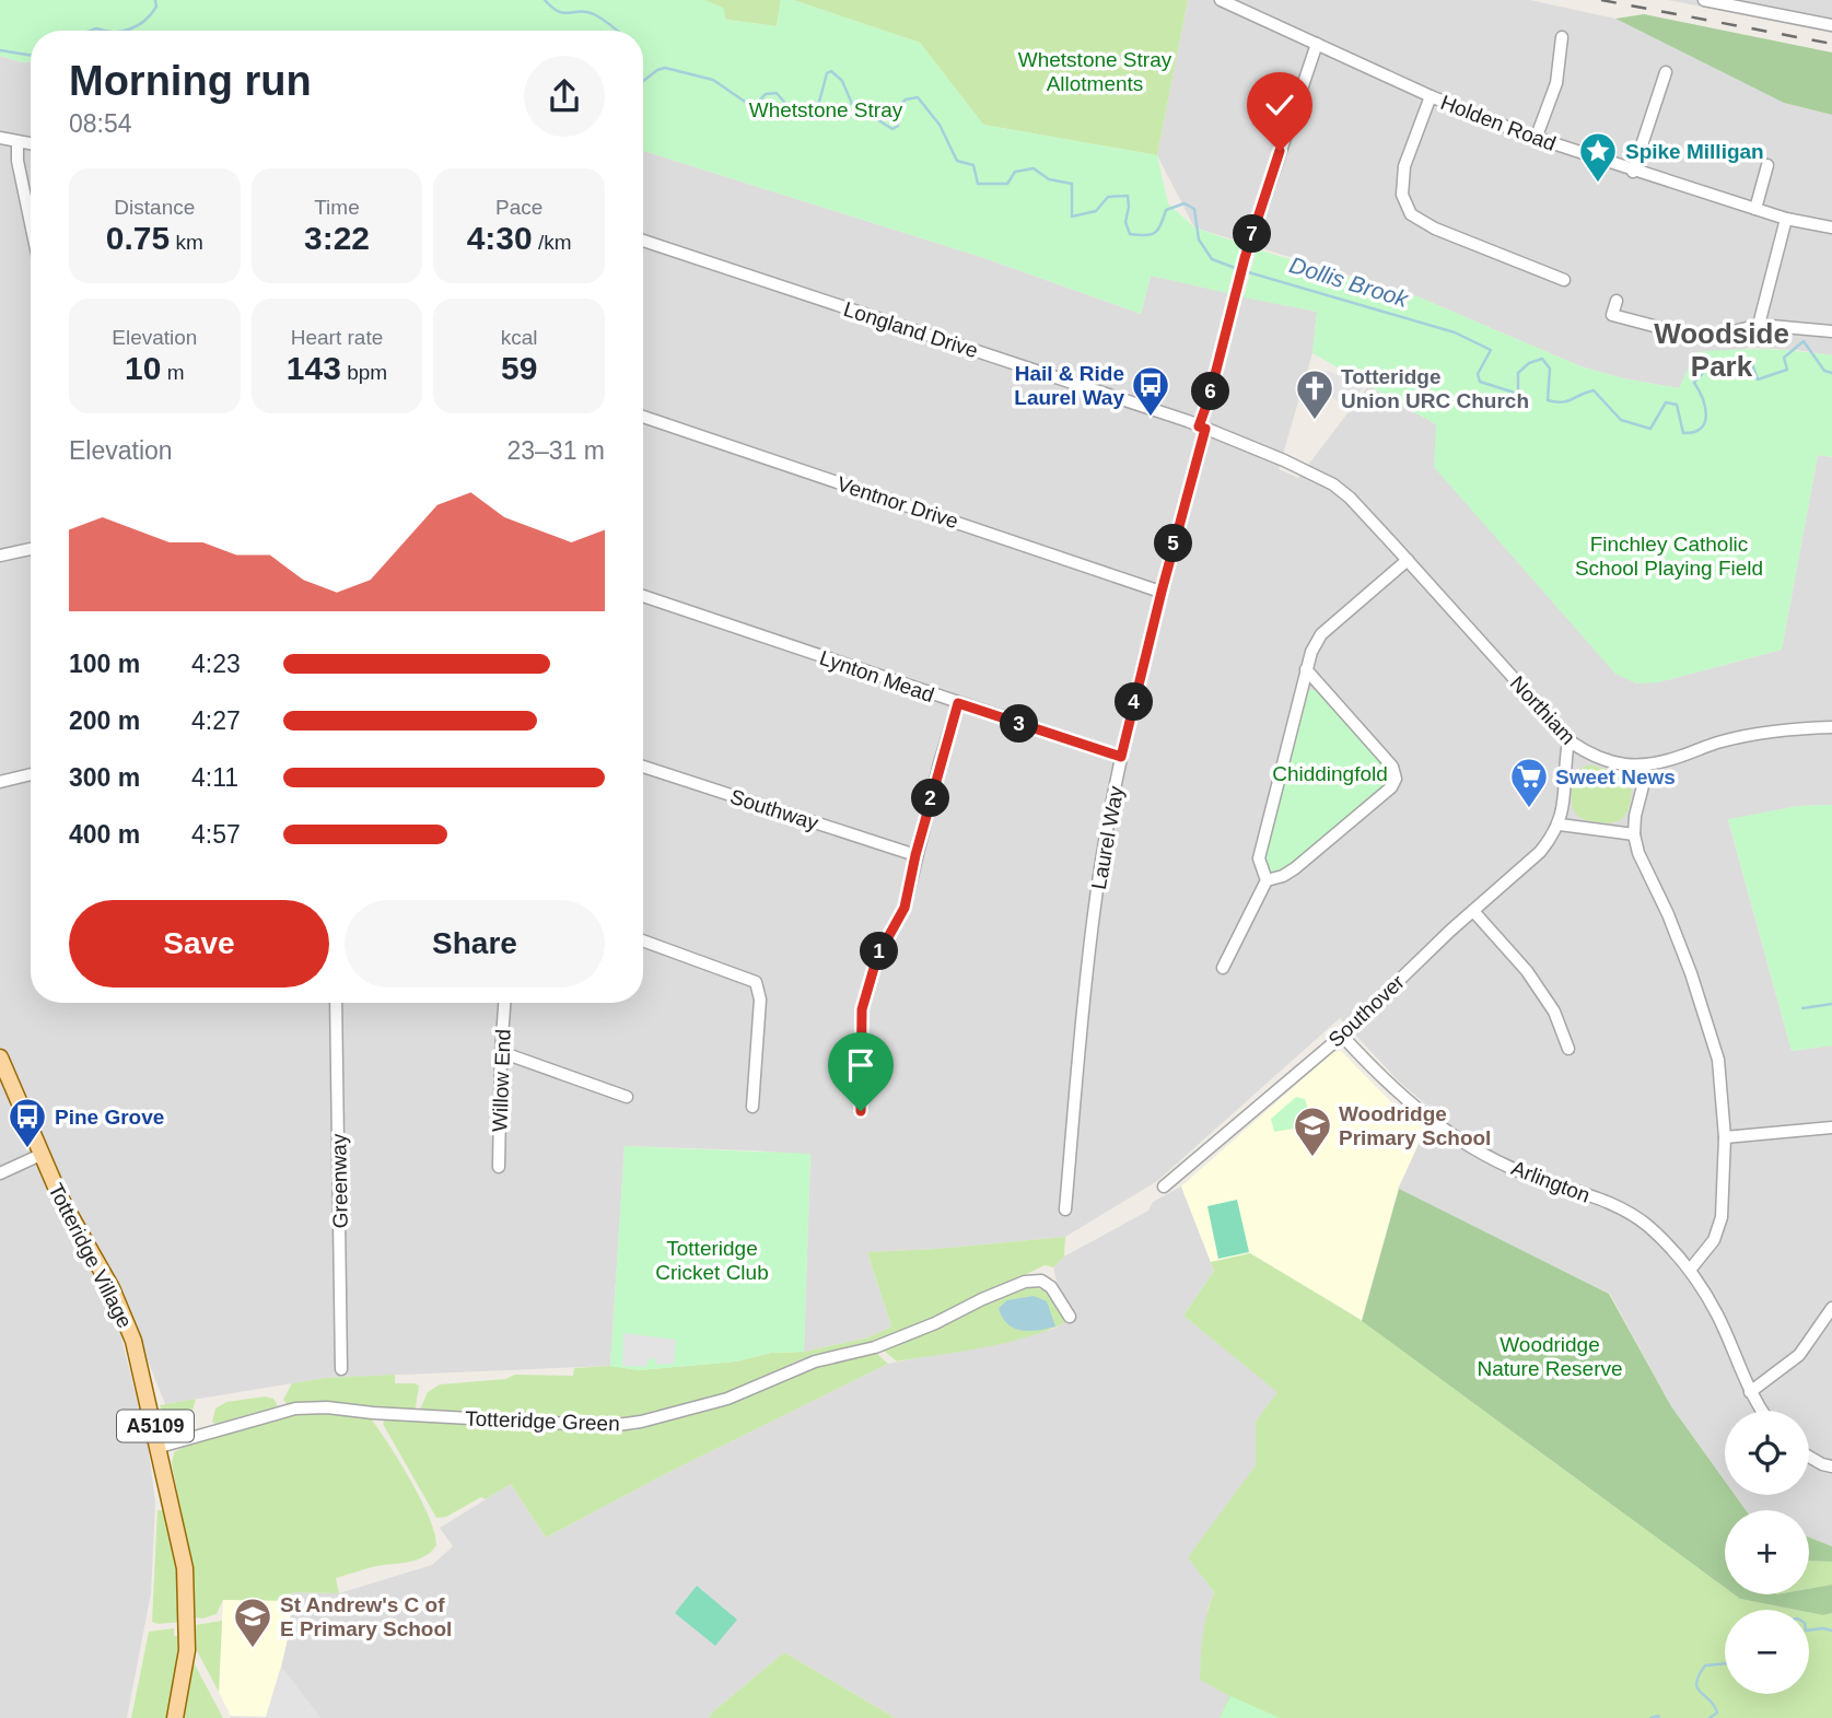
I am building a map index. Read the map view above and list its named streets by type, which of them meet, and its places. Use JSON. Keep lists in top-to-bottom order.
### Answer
{
  "streets": {
    "main road": ["Totteridge Village", "A5109"],
    "street": [
      "Holden Road",
      "Longland Drive",
      "Ventnor Drive",
      "Lynton Mead",
      "Northiam",
      "Southway",
      "Laurel Way",
      "Southover",
      "Willow End",
      "Greenway",
      "Arlington",
      "Totteridge Green"
    ]
  },
  "crossings": [
    ["Holden Road", "Laurel Way"],
    ["Longland Drive", "Northiam"],
    ["Longland Drive", "Laurel Way"],
    ["Ventnor Drive", "Laurel Way"],
    ["Lynton Mead", "Laurel Way"],
    ["Northiam", "Laurel Way"],
    ["Southover", "Arlington"],
    ["Totteridge Village", "Totteridge Green"],
    ["Totteridge Village", "A5109"]
  ],
  "districts": ["Woodside Park"],
  "water": ["Dollis Brook"],
  "parks": [
    "Whetstone Stray Allotments",
    "Whetstone Stray",
    "Finchley Catholic School Playing Field",
    "Chiddingfold",
    "Totteridge Cricket Club",
    "Woodridge Nature Reserve"
  ],
  "places": {
    "place": ["Spike Milligan"],
    "bus stop": ["Hail & Ride Laurel Way", "Pine Grove"],
    "church": ["Totteridge Union URC Church"],
    "supermarket": ["Sweet News"],
    "school or university": ["Woodridge Primary School", "St Andrew's C of E Primary School"]
  },
  "page": {
    "heading": ["Morning run", "08:54"],
    "stats": [
      ["Distance", "0.75 km"],
      ["Time", "3:22"],
      ["Pace", "4:30 /km"],
      ["Elevation", "10 m"],
      ["Heart rate", "143 bpm"],
      ["kcal", "59"]
    ],
    "pins": [
      "7",
      "6",
      "5",
      "4",
      "3",
      "2",
      "1"
    ],
    "chart": ["Elevation", "23–31 m"],
    "list": [
      {
        "name": "100 m",
        "note": "4:23"
      },
      {
        "name": "200 m",
        "note": "4:27"
      },
      {
        "name": "300 m",
        "note": "4:11"
      },
      {
        "name": "400 m",
        "note": "4:57"
      }
    ],
    "buttons": ["Save", "Share"],
    "map_buttons": ["+", "−"]
  }
}
